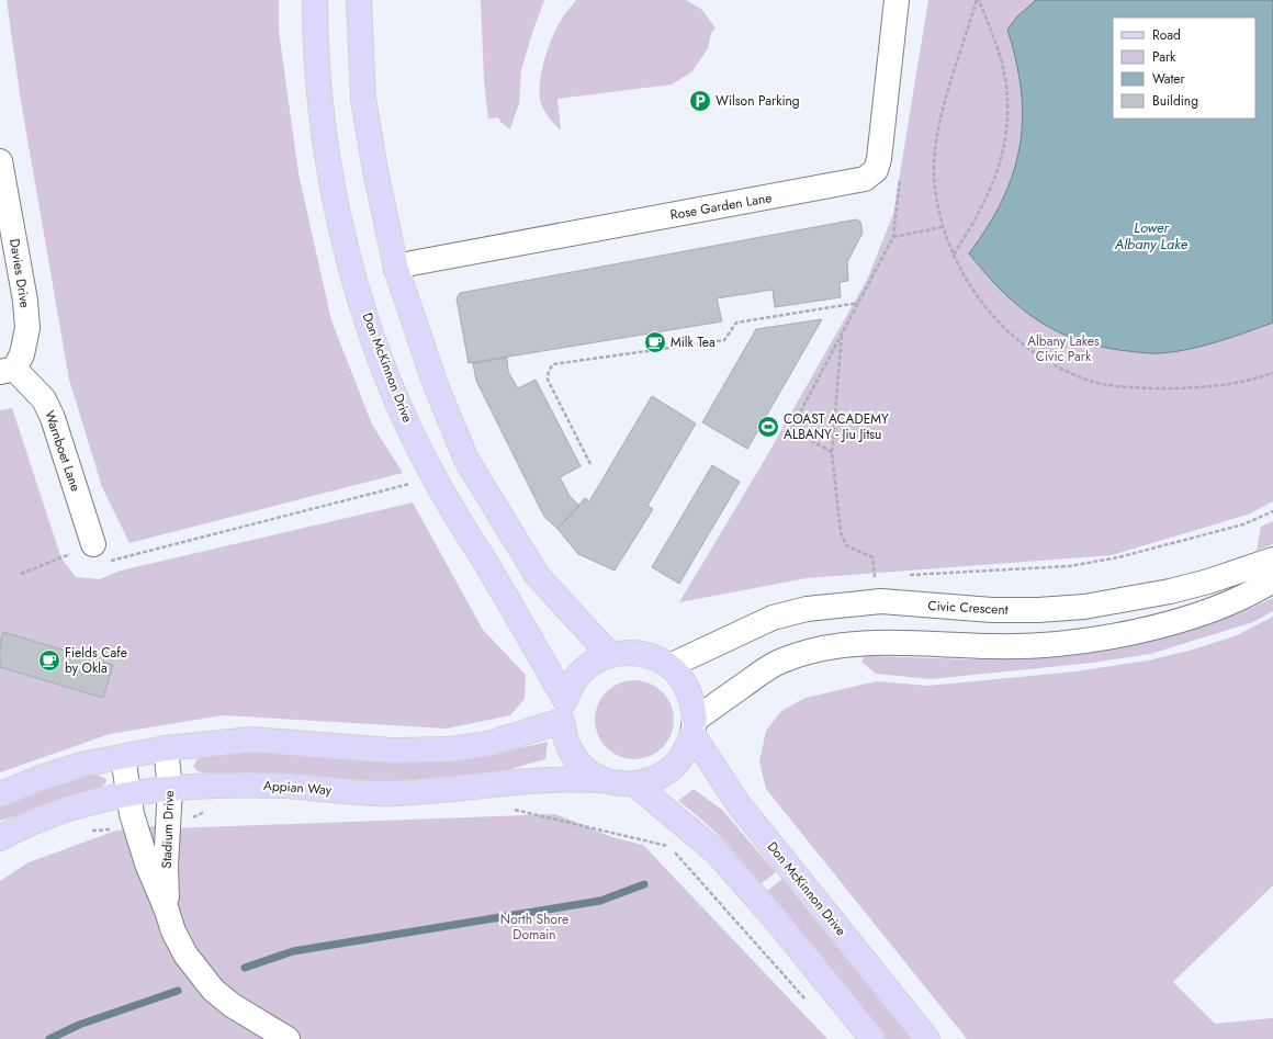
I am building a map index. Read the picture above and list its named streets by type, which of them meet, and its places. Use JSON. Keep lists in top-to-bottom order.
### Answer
{
  "streets": {
    "main road": ["Don McKinnon Drive", "Appian Way"],
    "street": [
      "Rose Garden Lane",
      "Davies Drive",
      "Warnboet Lane",
      "Civic Crescent",
      "Stadium Drive"
    ]
  },
  "crossings": [
    ["Davies Drive", "Warnboet Lane"],
    ["Don McKinnon Drive", "Civic Crescent"],
    ["Don McKinnon Drive", "Appian Way"],
    ["Civic Crescent", "Appian Way"],
    ["Appian Way", "Stadium Drive"]
  ],
  "water": ["Lower Albany Lake"],
  "parks": ["Albany Lakes Civic Park", "North Shore Domain"],
  "places": {
    "parking": ["Wilson Parking"],
    "cafe": ["Milk Tea", "Fields Cafe by Okla"],
    "sports": ["COAST ACADEMY ALBANY - Jiu Jitsu"]
  },
  "legend": [
    "Road",
    "Park",
    "Water",
    "Building"
  ]
}
